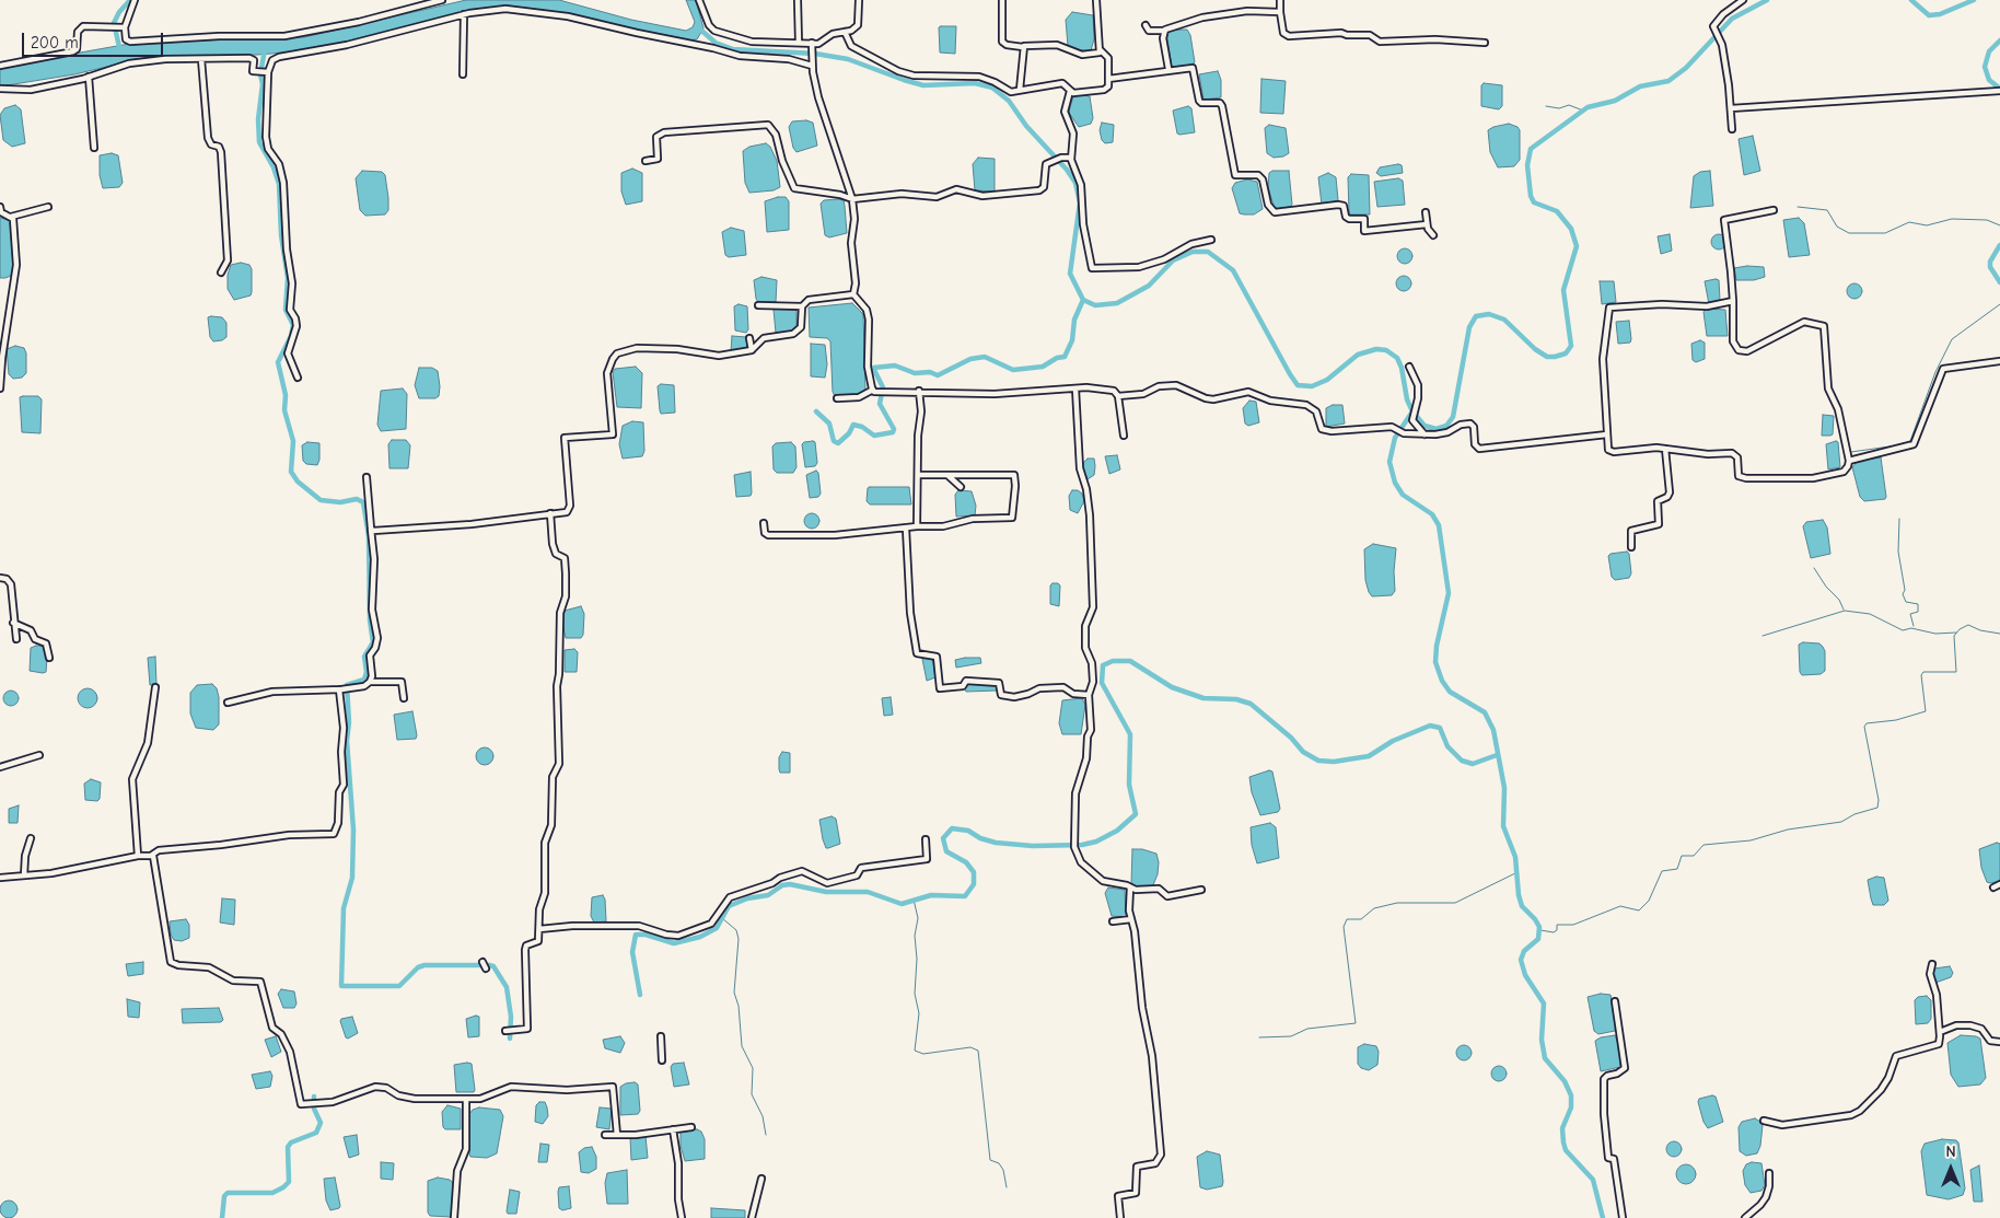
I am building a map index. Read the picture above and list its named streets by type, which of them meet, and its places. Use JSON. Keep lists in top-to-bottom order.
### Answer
{
  "scale_bar": "200 m",
  "north": "top"
}
